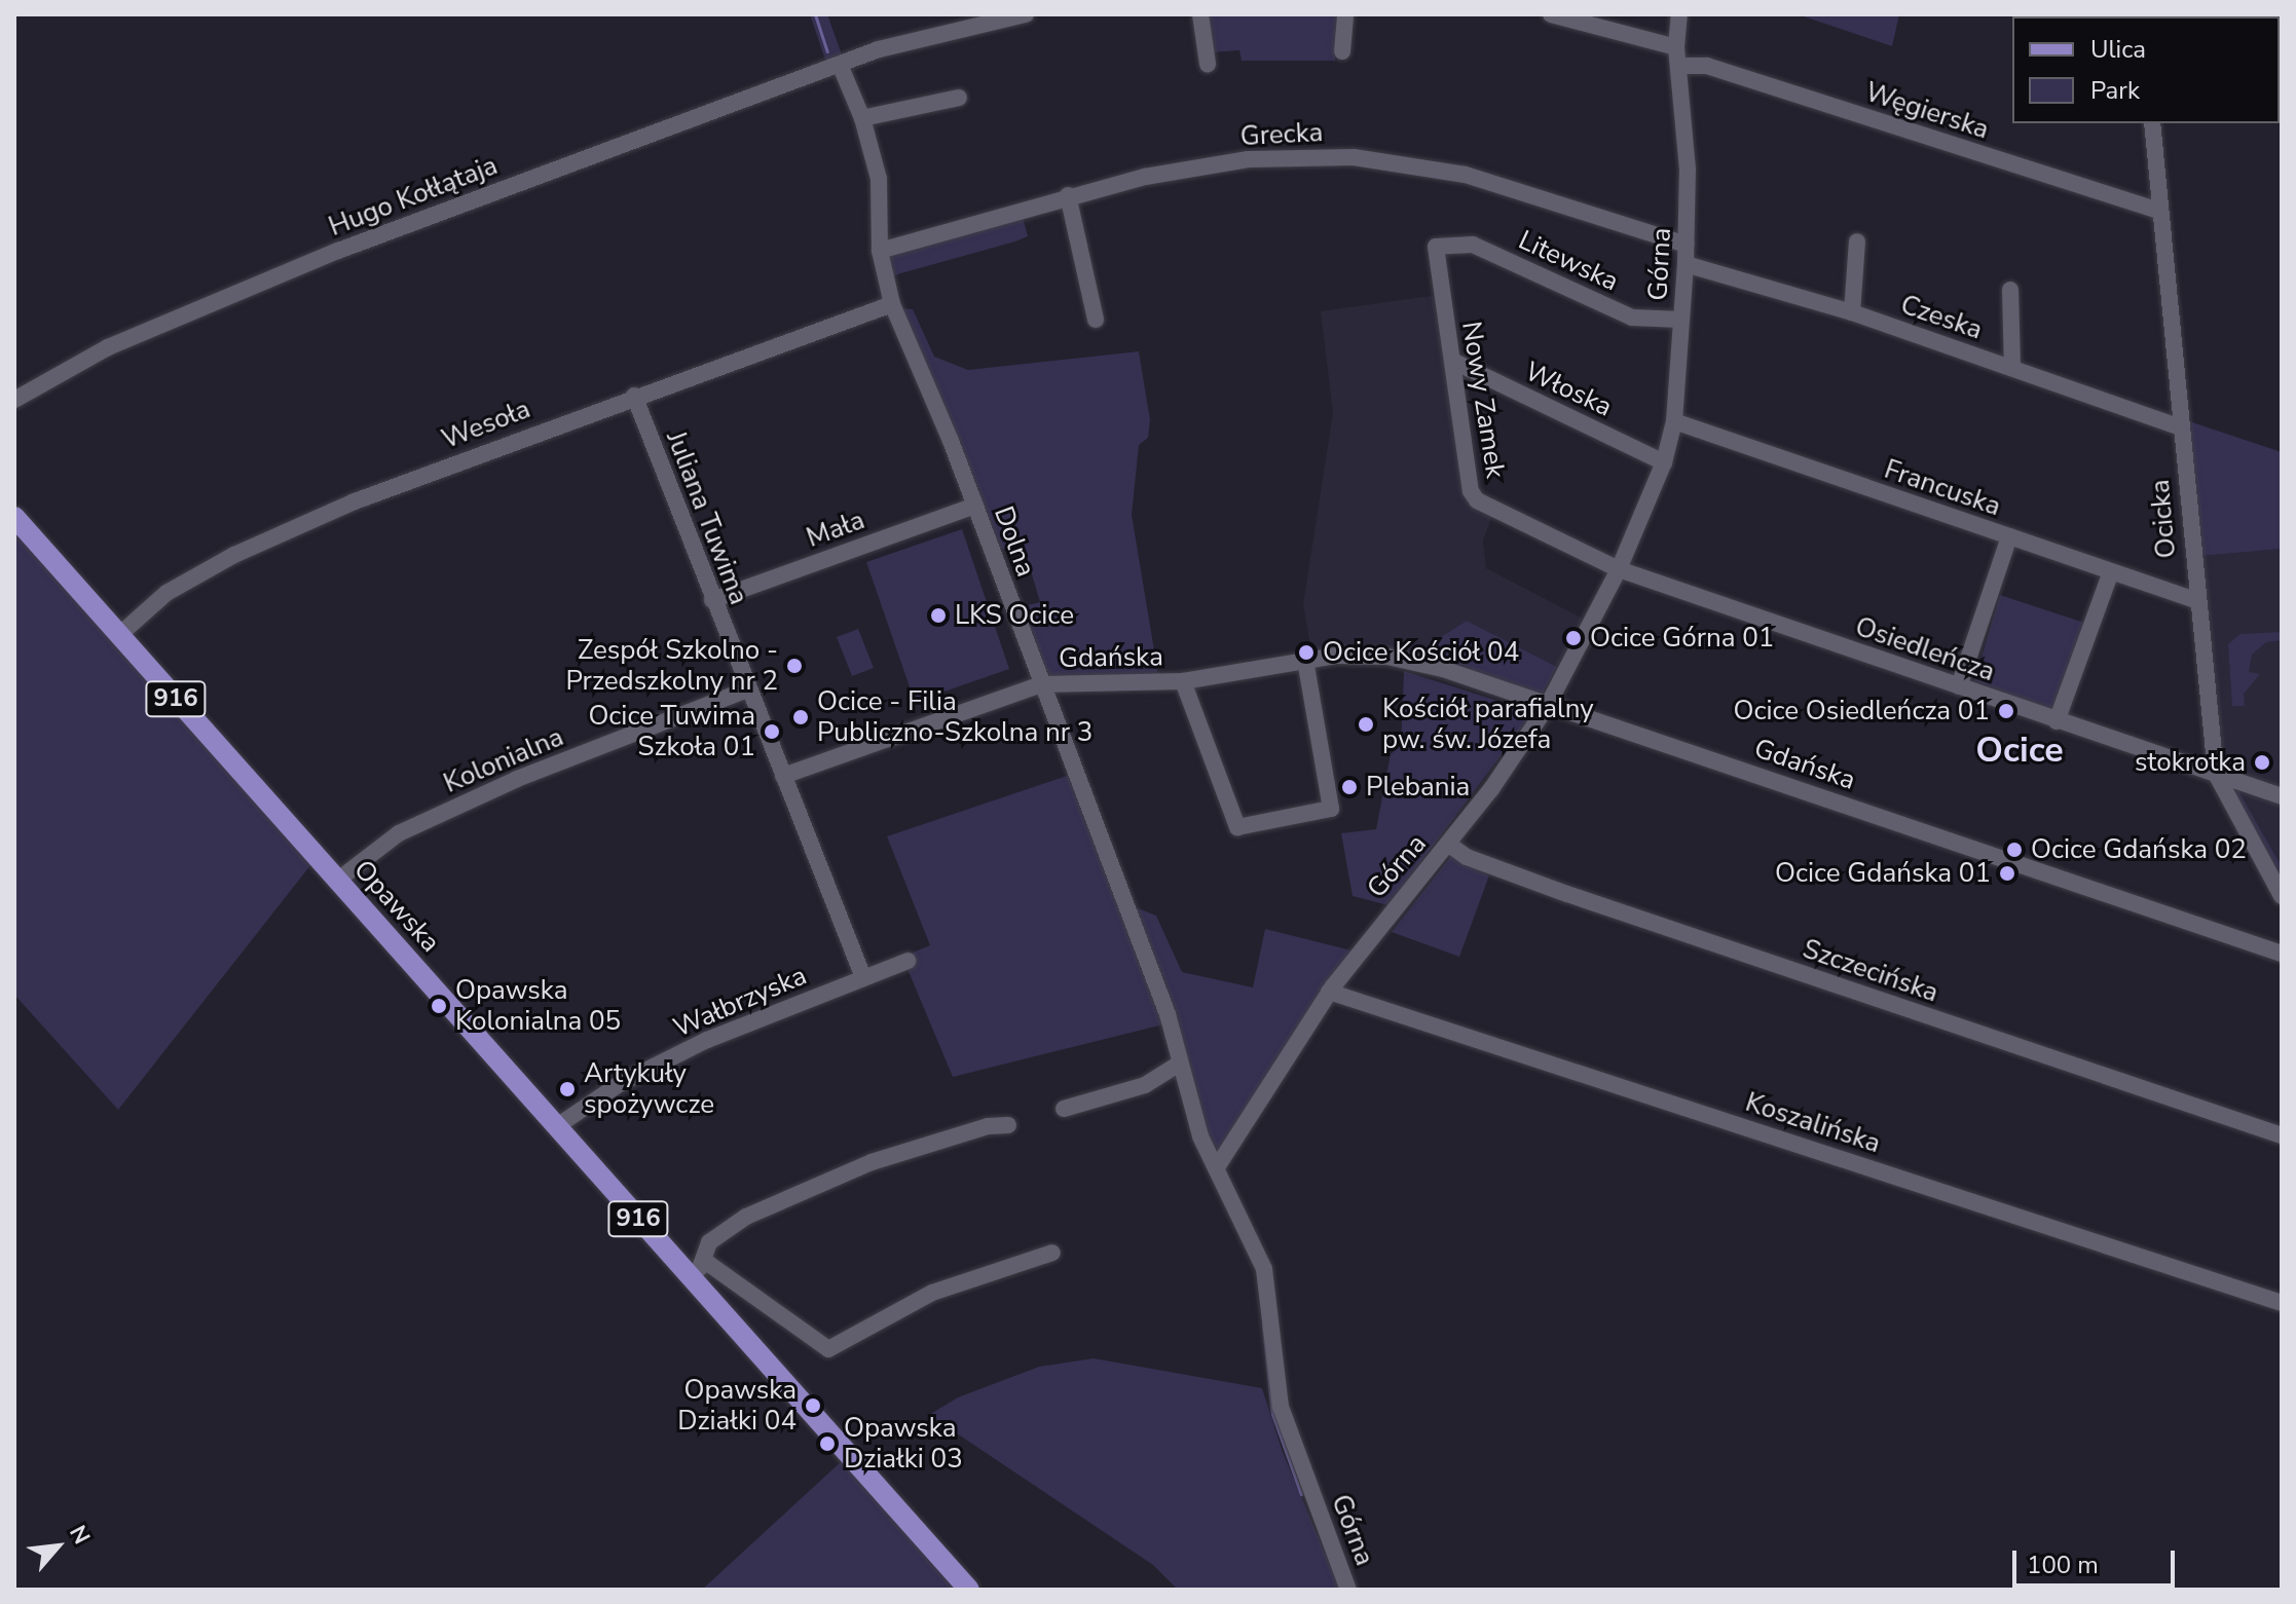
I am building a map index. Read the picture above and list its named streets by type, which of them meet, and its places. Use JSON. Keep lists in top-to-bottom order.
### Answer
{
  "streets": {
    "main road": ["916", "Opawska"],
    "street": [
      "Węgierska",
      "Grecka",
      "Hugo Kołłątaja",
      "Litewska",
      "Górna",
      "Czeska",
      "Włoska",
      "Nowy Zamek",
      "Wesoła",
      "Francuska",
      "Juliana Tuwima",
      "Ocicka",
      "Mała",
      "Dolna",
      "Osiedleńcza",
      "Gdańska",
      "Kolonialna",
      "Szczecińska",
      "Wałbrzyska",
      "Koszalińska"
    ]
  },
  "crossings": [
    ["Węgierska", "Górna"],
    ["Węgierska", "Ocicka"],
    ["Grecka", "Górna"],
    ["Grecka", "Dolna"],
    ["Hugo Kołłątaja", "Dolna"],
    ["Litewska", "Górna"],
    ["Litewska", "Nowy Zamek"],
    ["Górna", "Czeska"],
    ["Górna", "Włoska"],
    ["Górna", "Nowy Zamek"],
    ["Górna", "Francuska"],
    ["Górna", "Dolna"],
    ["Górna", "Osiedleńcza"],
    ["Górna", "Gdańska"],
    ["Górna", "Szczecińska"],
    ["Górna", "Koszalińska"],
    ["Czeska", "Ocicka"],
    ["Włoska", "Nowy Zamek"],
    ["Nowy Zamek", "Osiedleńcza"],
    ["Wesoła", "Juliana Tuwima"],
    ["Wesoła", "Dolna"],
    ["Wesoła", "Opawska"],
    ["Francuska", "Ocicka"],
    ["Juliana Tuwima", "Mała"],
    ["Juliana Tuwima", "Gdańska"],
    ["Juliana Tuwima", "Kolonialna"],
    ["Juliana Tuwima", "Wałbrzyska"],
    ["Ocicka", "Osiedleńcza"],
    ["Mała", "Dolna"],
    ["Dolna", "Gdańska"],
    ["Kolonialna", "Opawska"],
    ["Opawska", "Wałbrzyska"]
  ],
  "districts": ["Ocice"],
  "places": [
    "LKS Ocice",
    "Ocice Górna 01",
    "Ocice Kościół 04",
    "Zespół Szkolno - Przedszkolny nr 2",
    "Ocice Osiedleńcza 01",
    "Ocice - Filia Publiczno-Szkolna nr 3",
    "Kościół parafialny pw. św. Józefa",
    "Ocice Tuwima Szkoła 01",
    "stokrotka",
    "Plebania",
    "Ocice Gdańska 02",
    "Ocice Gdańska 01",
    "Opawska Kolonialna 05",
    "Artykuły spożywcze",
    "Opawska Działki 04",
    "Opawska Działki 03"
  ],
  "legend": ["Ulica", "Park"],
  "scale_bar": "100 m",
  "north": "top right"
}
